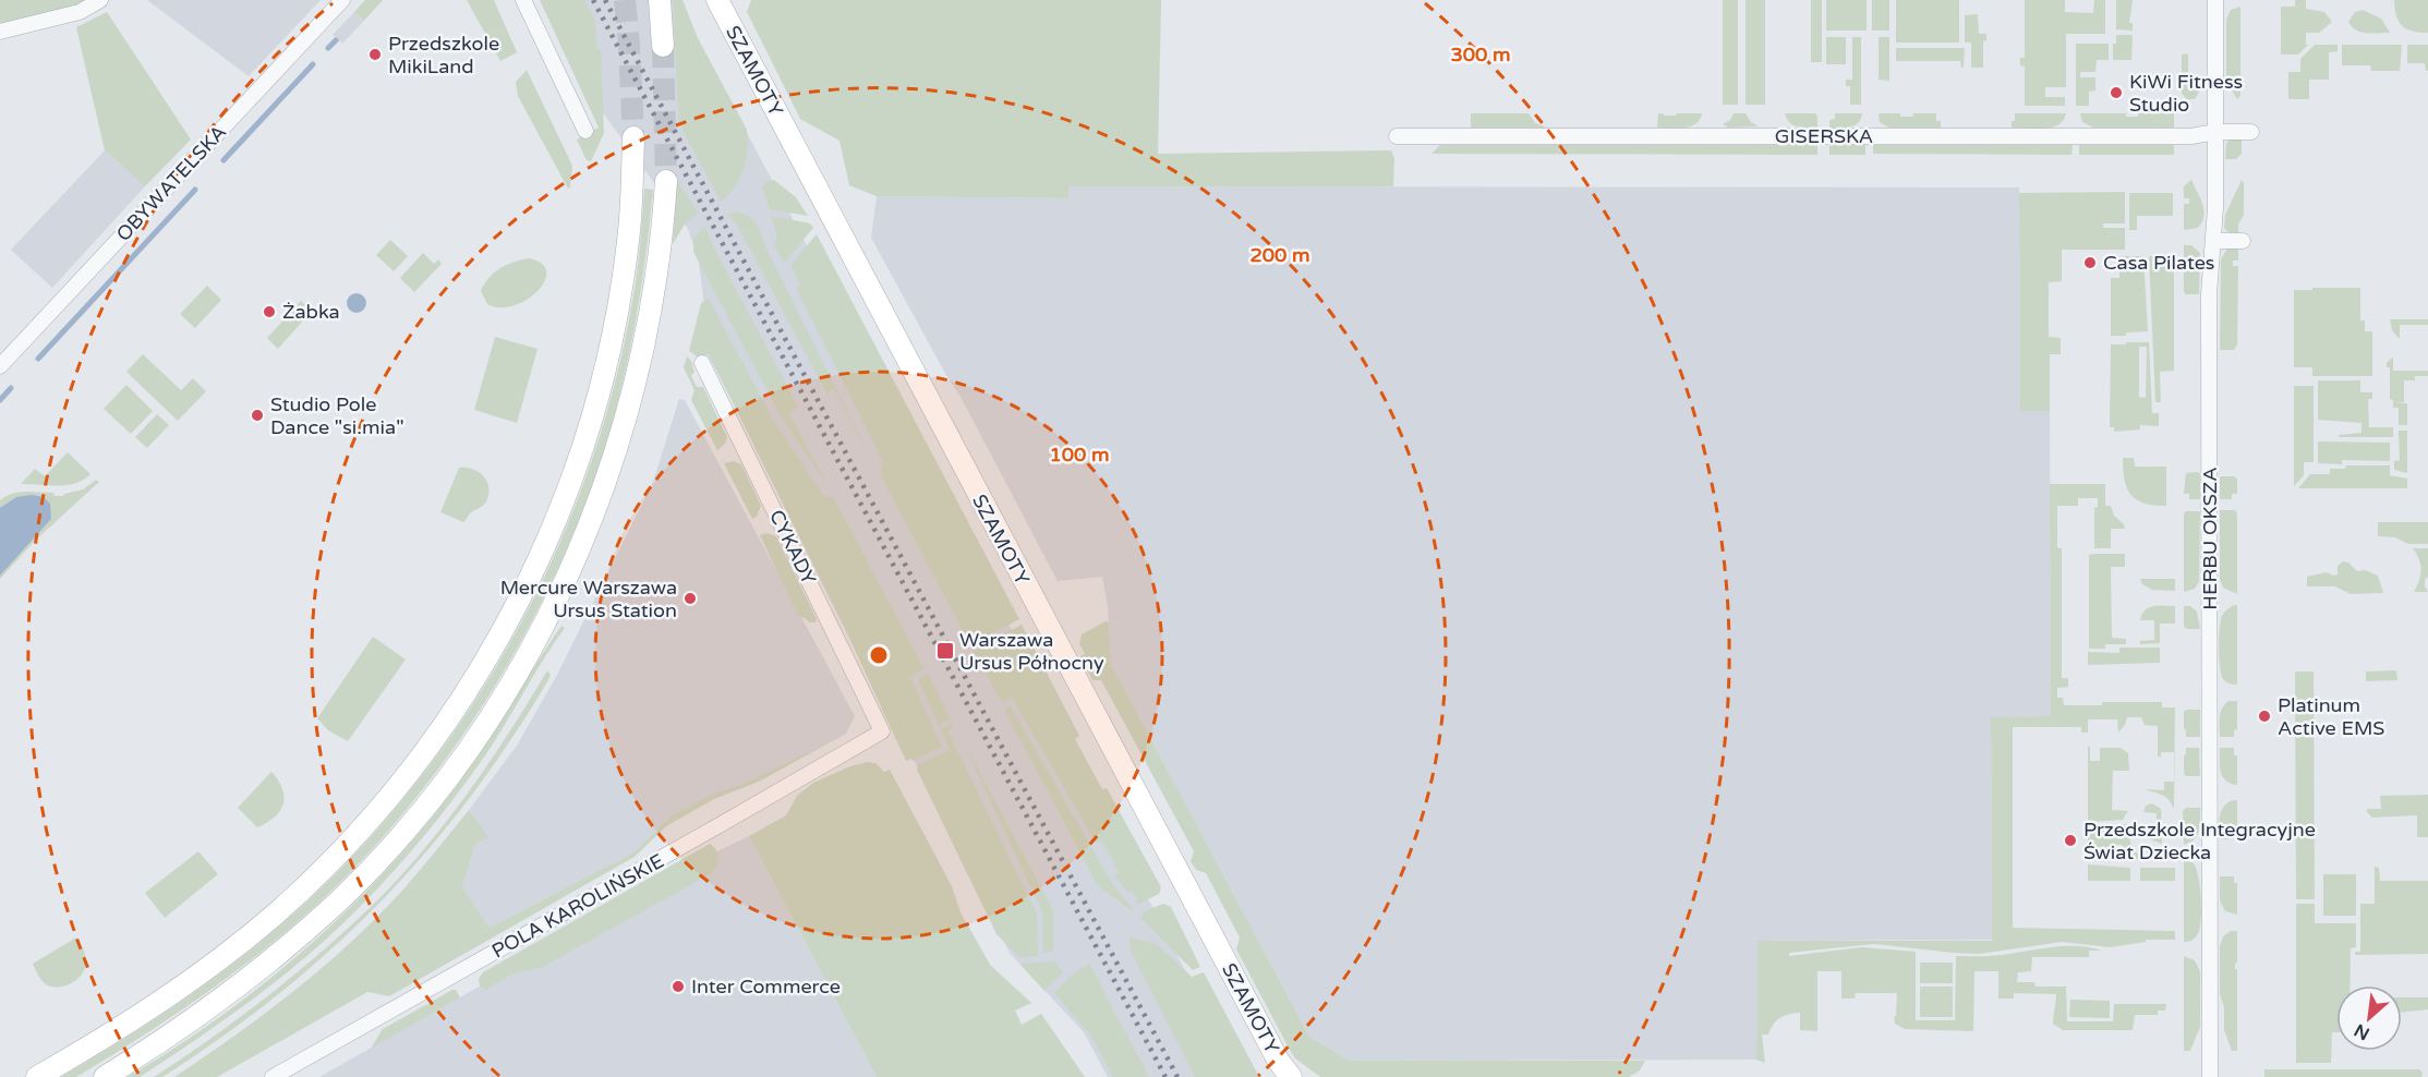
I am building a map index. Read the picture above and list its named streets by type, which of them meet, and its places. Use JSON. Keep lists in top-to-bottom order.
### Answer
{
  "streets": {
    "main road": ["SZAMOTY"],
    "street": [
      "GISERSKA",
      "OBYWATELSKA",
      "HERBU OKSZA",
      "CYKADY",
      "POLA KAROLIŃSKIE"
    ]
  },
  "crossings": [
    ["GISERSKA", "HERBU OKSZA"],
    ["CYKADY", "POLA KAROLIŃSKIE"]
  ],
  "places": {
    "other": [
      "Przedszkole MikiLand",
      "KiWi Fitness Studio",
      "Casa Pilates",
      "Żabka",
      "Studio Pole Dance \"si.mia\"",
      "Mercure Warszawa Ursus Station",
      "Platinum Active EMS",
      "Przedszkole Integracyjne Świat Dziecka",
      "Inter Commerce"
    ],
    "transit": ["Warszawa Ursus Północny"]
  },
  "north": "bottom left",
  "rings": ["300 m", "200 m", "100 m"]
}
